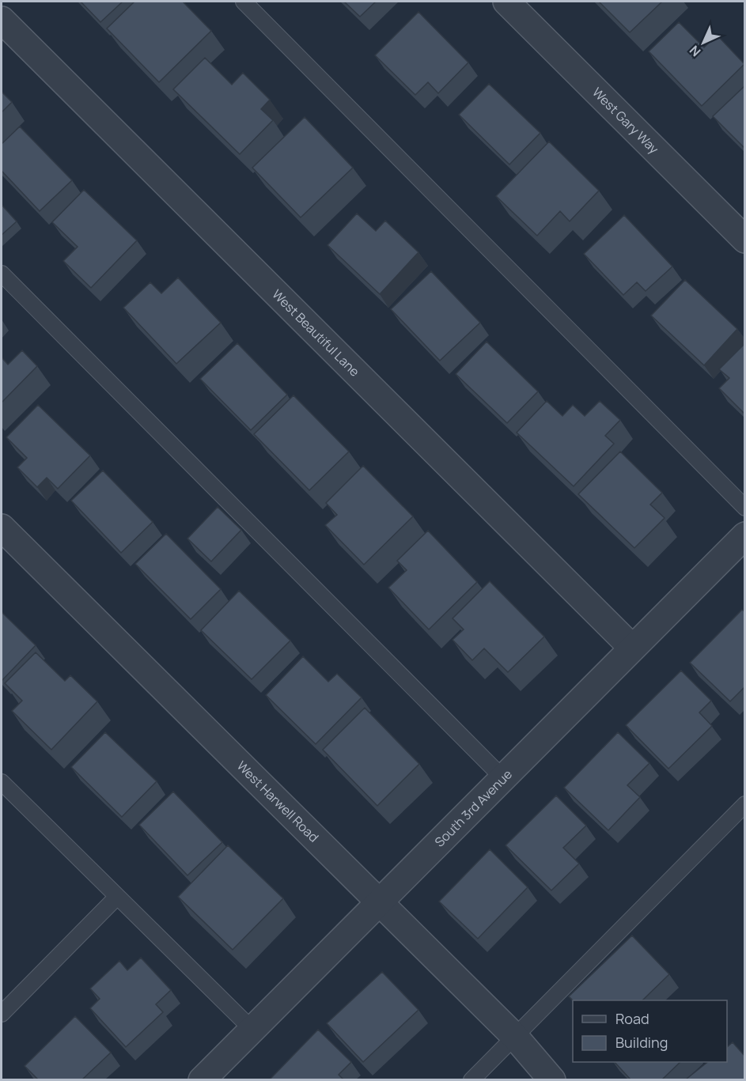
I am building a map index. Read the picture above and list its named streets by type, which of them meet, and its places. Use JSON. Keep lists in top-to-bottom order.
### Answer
{
  "streets": {
    "street": [
      "West Gary Way",
      "West Beautiful Lane",
      "West Harwell Road",
      "South 3rd Avenue"
    ]
  },
  "crossings": [
    ["West Beautiful Lane", "South 3rd Avenue"],
    ["West Harwell Road", "South 3rd Avenue"]
  ],
  "legend": ["Road", "Building"],
  "north": "bottom left"
}
